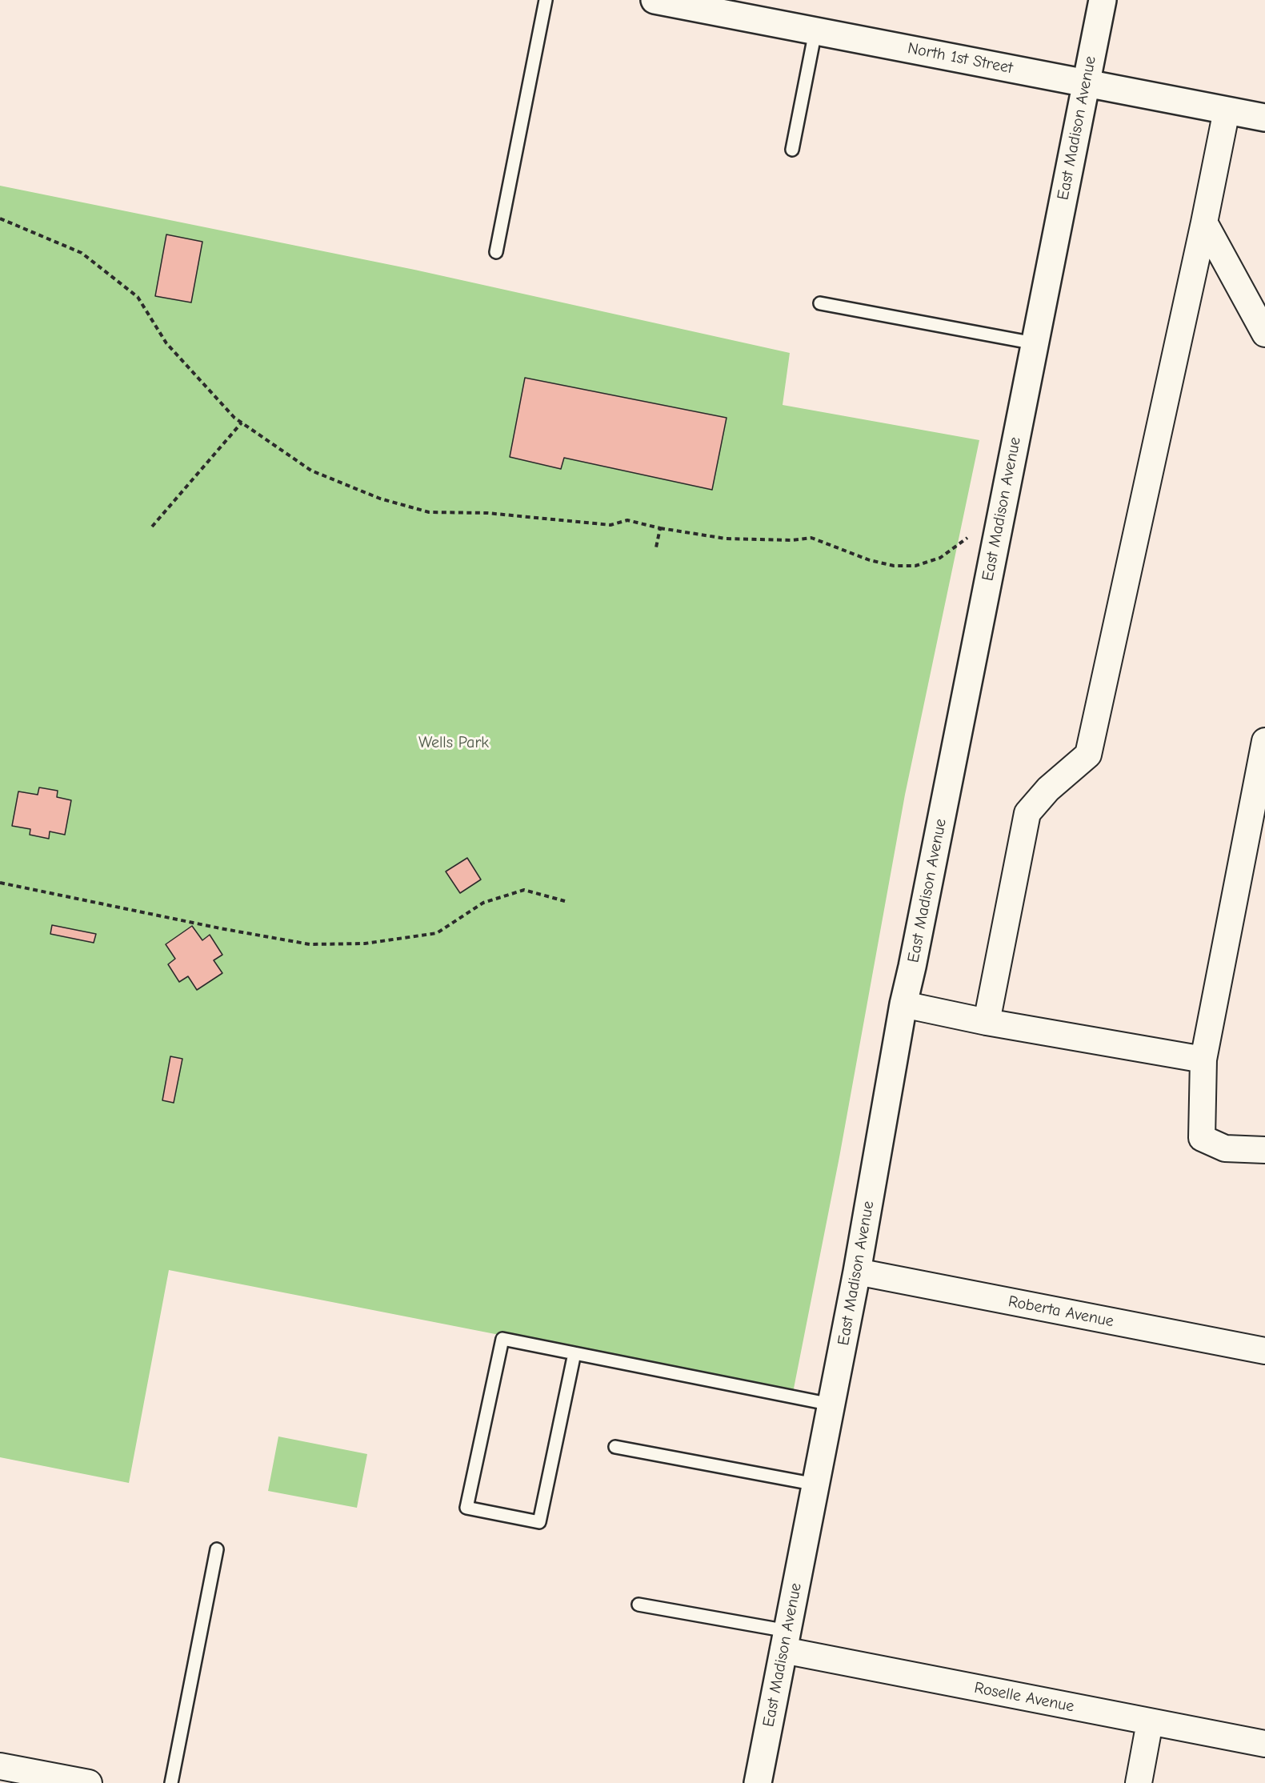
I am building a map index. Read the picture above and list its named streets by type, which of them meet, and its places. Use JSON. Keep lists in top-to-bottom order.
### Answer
{
  "streets": {
    "street": [
      "North 1st Street",
      "East Madison Avenue",
      "Roberta Avenue",
      "Roselle Avenue"
    ]
  },
  "crossings": [
    ["North 1st Street", "East Madison Avenue"],
    ["East Madison Avenue", "Roberta Avenue"],
    ["East Madison Avenue", "Roselle Avenue"]
  ],
  "parks": ["Wells Park"]
}
